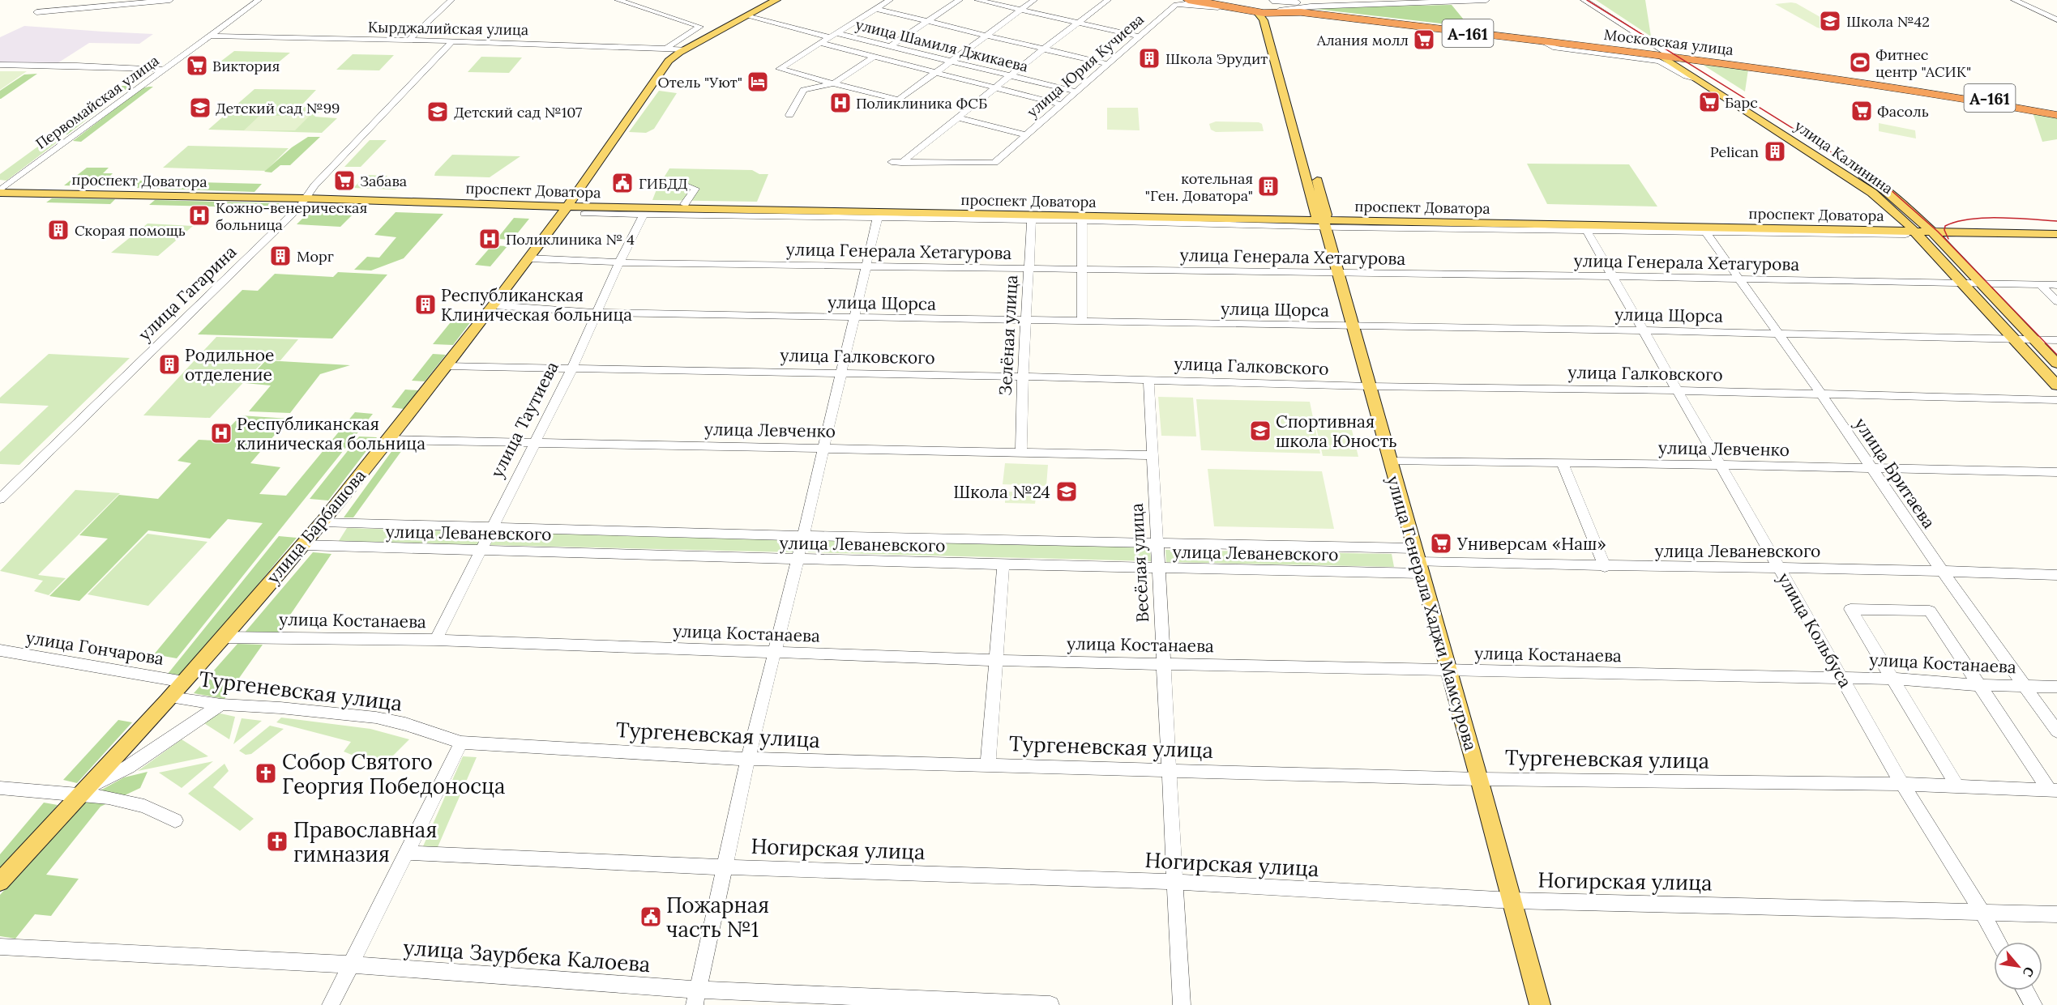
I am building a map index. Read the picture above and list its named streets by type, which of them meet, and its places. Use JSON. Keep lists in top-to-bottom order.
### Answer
{
  "streets": {
    "highway": ["А-161", "Московская улица"],
    "main road": [
      "улица Калинина",
      "проспект Доватора",
      "улица Барбашова",
      "улица Генерала Хаджи Мамсурова"
    ],
    "street": [
      "Кырджалийская улица",
      "улица Шамиля Джикаева",
      "улица Юрия Кучиева",
      "Первомайская улица",
      "улица Генерала Хетагурова",
      "улица Гагарина",
      "улица Щорса",
      "Зелёная улица",
      "улица Галковского",
      "улица Таутиева",
      "улица Левченко",
      "улица Бритаева",
      "улица Леваневского",
      "Весёлая улица",
      "улица Костанаева",
      "улица Кольбуса",
      "улица Гончарова",
      "Тургеневская улица",
      "Ногирская улица",
      "улица Заурбека Калоева"
    ]
  },
  "crossings": [
    ["Кырджалийская улица", "Первомайская улица"],
    ["Кырджалийская улица", "улица Гагарина"],
    ["Кырджалийская улица", "улица Барбашова"],
    ["Московская улица", "улица Юрия Кучиева"],
    ["Московская улица", "улица Калинина"],
    ["Московская улица", "улица Генерала Хаджи Мамсурова"],
    ["улица Шамиля Джикаева", "улица Юрия Кучиева"],
    ["улица Шамиля Джикаева", "улица Барбашова"],
    ["улица Юрия Кучиева", "улица Генерала Хаджи Мамсурова"],
    ["Первомайская улица", "проспект Доватора"],
    ["улица Калинина", "проспект Доватора"],
    ["улица Калинина", "улица Генерала Хетагурова"],
    ["улица Калинина", "улица Щорса"],
    ["проспект Доватора", "улица Гагарина"],
    ["проспект Доватора", "Зелёная улица"],
    ["проспект Доватора", "улица Таутиева"],
    ["проспект Доватора", "улица Барбашова"],
    ["проспект Доватора", "улица Генерала Хаджи Мамсурова"],
    ["улица Генерала Хетагурова", "Зелёная улица"],
    ["улица Генерала Хетагурова", "улица Таутиева"],
    ["улица Генерала Хетагурова", "улица Бритаева"],
    ["улица Генерала Хетагурова", "улица Барбашова"],
    ["улица Генерала Хетагурова", "улица Генерала Хаджи Мамсурова"],
    ["улица Генерала Хетагурова", "улица Кольбуса"],
    ["улица Щорса", "Зелёная улица"],
    ["улица Щорса", "улица Таутиева"],
    ["улица Щорса", "улица Бритаева"],
    ["улица Щорса", "улица Барбашова"],
    ["улица Щорса", "улица Генерала Хаджи Мамсурова"],
    ["улица Щорса", "улица Кольбуса"],
    ["Зелёная улица", "улица Галковского"],
    ["Зелёная улица", "улица Левченко"],
    ["улица Галковского", "улица Таутиева"],
    ["улица Галковского", "улица Бритаева"],
    ["улица Галковского", "улица Барбашова"],
    ["улица Галковского", "Весёлая улица"],
    ["улица Галковского", "улица Генерала Хаджи Мамсурова"],
    ["улица Галковского", "улица Кольбуса"],
    ["улица Таутиева", "улица Левченко"],
    ["улица Таутиева", "улица Леваневского"],
    ["улица Таутиева", "улица Костанаева"],
    ["улица Левченко", "улица Бритаева"],
    ["улица Левченко", "улица Барбашова"],
    ["улица Левченко", "Весёлая улица"],
    ["улица Левченко", "улица Генерала Хаджи Мамсурова"],
    ["улица Левченко", "улица Кольбуса"],
    ["улица Бритаева", "улица Леваневского"],
    ["улица Бритаева", "улица Костанаева"],
    ["улица Барбашова", "улица Леваневского"],
    ["улица Барбашова", "улица Костанаева"],
    ["улица Барбашова", "улица Гончарова"],
    ["улица Барбашова", "Тургеневская улица"],
    ["улица Леваневского", "Весёлая улица"],
    ["улица Леваневского", "улица Генерала Хаджи Мамсурова"],
    ["улица Леваневского", "улица Кольбуса"],
    ["Весёлая улица", "улица Костанаева"],
    ["Весёлая улица", "Тургеневская улица"],
    ["Весёлая улица", "Ногирская улица"],
    ["улица Генерала Хаджи Мамсурова", "улица Костанаева"],
    ["улица Генерала Хаджи Мамсурова", "Тургеневская улица"],
    ["улица Генерала Хаджи Мамсурова", "Ногирская улица"],
    ["улица Костанаева", "улица Кольбуса"],
    ["улица Кольбуса", "Тургеневская улица"],
    ["улица Кольбуса", "Ногирская улица"]
  ],
  "places": {
    "school or university": [
      "Школа №42",
      "Детский сад №99",
      "Детский сад №107",
      "Спортивная школа Юность",
      "Школа №24"
    ],
    "supermarket": [
      "Алания молл",
      "Виктория",
      "Барс",
      "Фасоль",
      "Забава",
      "Универсам «Наш»"
    ],
    "building": [
      "Школа Эрудит",
      "Pelican",
      "котельная \"Ген. Доватора\"",
      "Скорая помощь",
      "Морг",
      "Республиканская Клиническая больница",
      "Родильное отделение"
    ],
    "sports": ["Фитнес центр \"АСИК\""],
    "hotel": ["Отель \"Уют\""],
    "hospital": [
      "Поликлиника ФСБ",
      "Кожно-венерическая больница",
      "Поликлиника № 4",
      "Республиканская клиническая больница"
    ],
    "public building": ["ГИБДД", "Пожарная часть №1"],
    "church": ["Собор Святого Георгия Победоносца", "Православная гимназия"]
  },
  "north": "bottom right"
}
